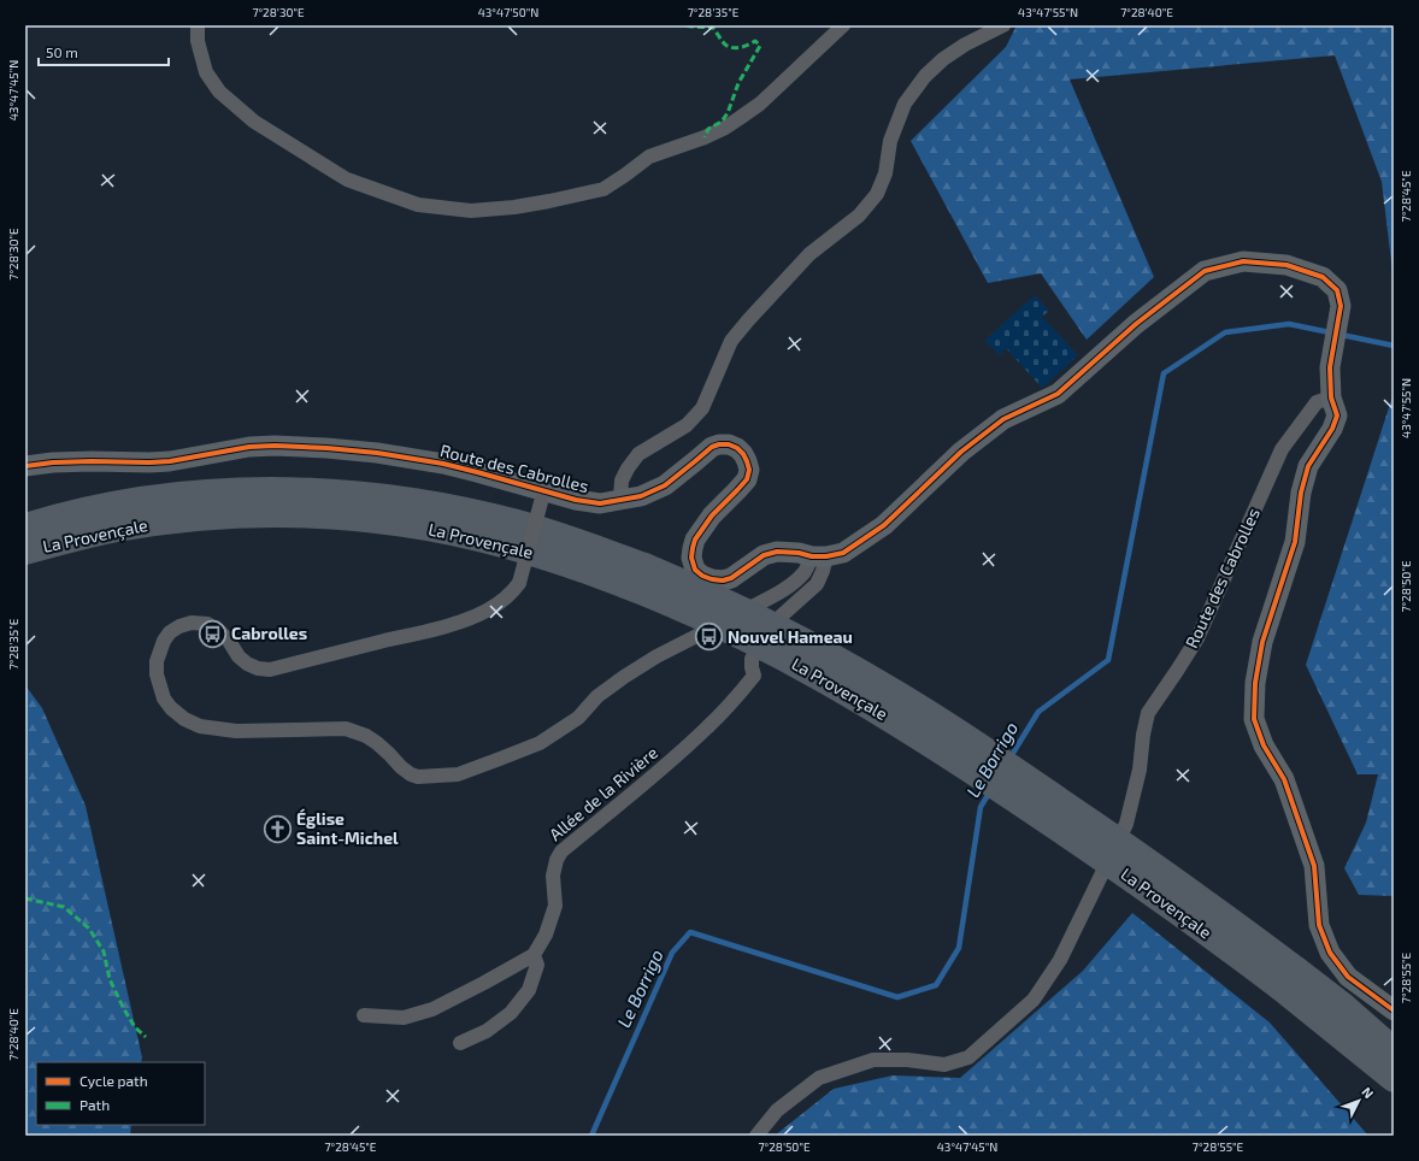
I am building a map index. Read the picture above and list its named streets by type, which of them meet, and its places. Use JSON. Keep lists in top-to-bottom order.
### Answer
{
  "streets": {
    "highway": ["La Provençale"],
    "street": ["Route des Cabrolles", "Allée de la Rivière"]
  },
  "crossings": [
    ["Route des Cabrolles", "Allée de la Rivière"]
  ],
  "water": ["Le Borrigo"],
  "places": {
    "bus stop": ["Cabrolles", "Nouvel Hameau"],
    "church": ["Église Saint-Michel"]
  },
  "legend": ["Cycle path", "Path"],
  "scale_bar": "50 m",
  "north": "top right",
  "coordinates": [
    "7°28'30\"E",
    "43°47'50\"N",
    "7°28'35\"E",
    "43°47'55\"N",
    "7°28'40\"E",
    "43°47'45\"N",
    "7°28'45\"E",
    "7°28'50\"E",
    "7°28'55\"E"
  ]
}
